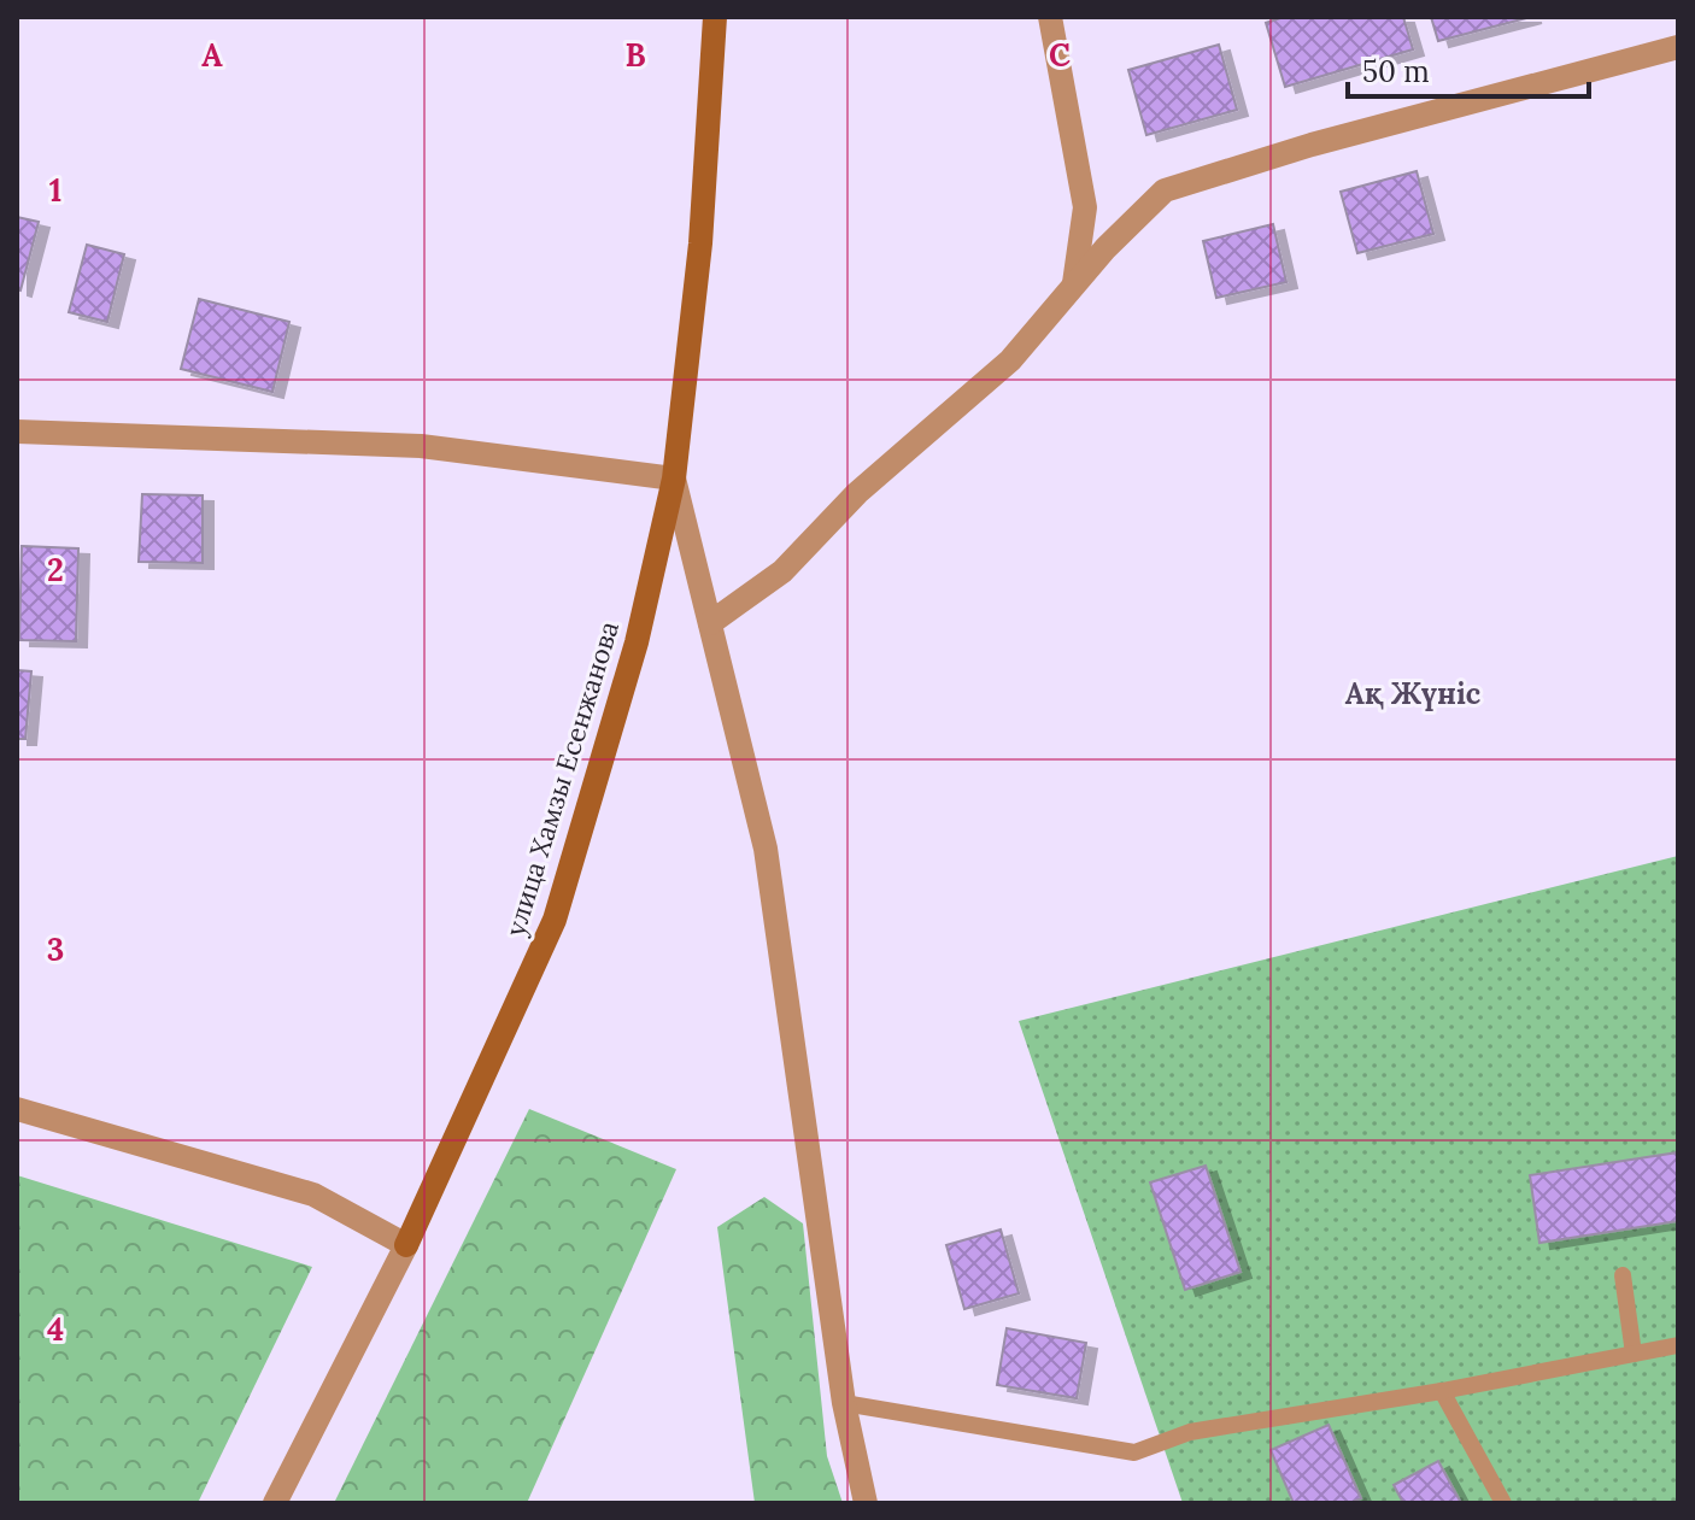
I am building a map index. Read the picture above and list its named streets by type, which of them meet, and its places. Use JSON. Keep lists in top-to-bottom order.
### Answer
{
  "streets": {
    "street": ["улица Хамзы Есенжанова"]
  },
  "districts": ["Ақ Жүніс"],
  "scale_bar": "50 m",
  "grid": {
    "columns": ["A", "B", "C"],
    "rows": [
      "1",
      "2",
      "3",
      "4"
    ]
  }
}
